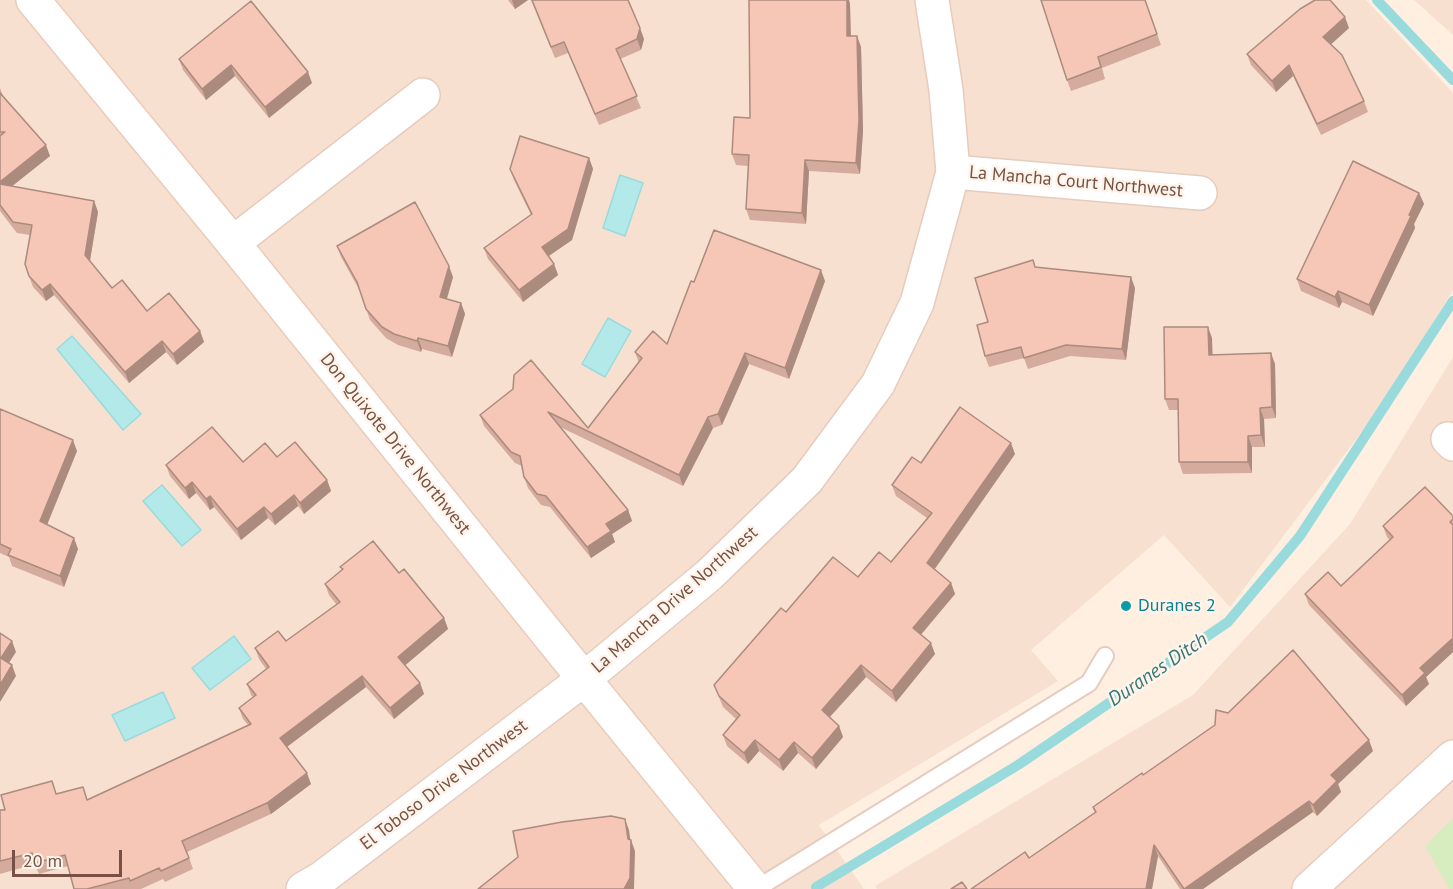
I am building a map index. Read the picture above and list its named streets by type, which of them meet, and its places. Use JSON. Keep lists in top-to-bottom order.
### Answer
{
  "streets": {
    "street": [
      "La Mancha Court Northwest",
      "Don Quixote Drive Northwest",
      "La Mancha Drive Northwest",
      "El Toboso Drive Northwest"
    ]
  },
  "crossings": [
    ["La Mancha Court Northwest", "La Mancha Drive Northwest"],
    ["Don Quixote Drive Northwest", "La Mancha Drive Northwest"],
    ["Don Quixote Drive Northwest", "El Toboso Drive Northwest"],
    ["La Mancha Drive Northwest", "El Toboso Drive Northwest"]
  ],
  "water": ["Duranes Ditch"],
  "places": ["Duranes 2"],
  "scale_bar": "20 m"
}
